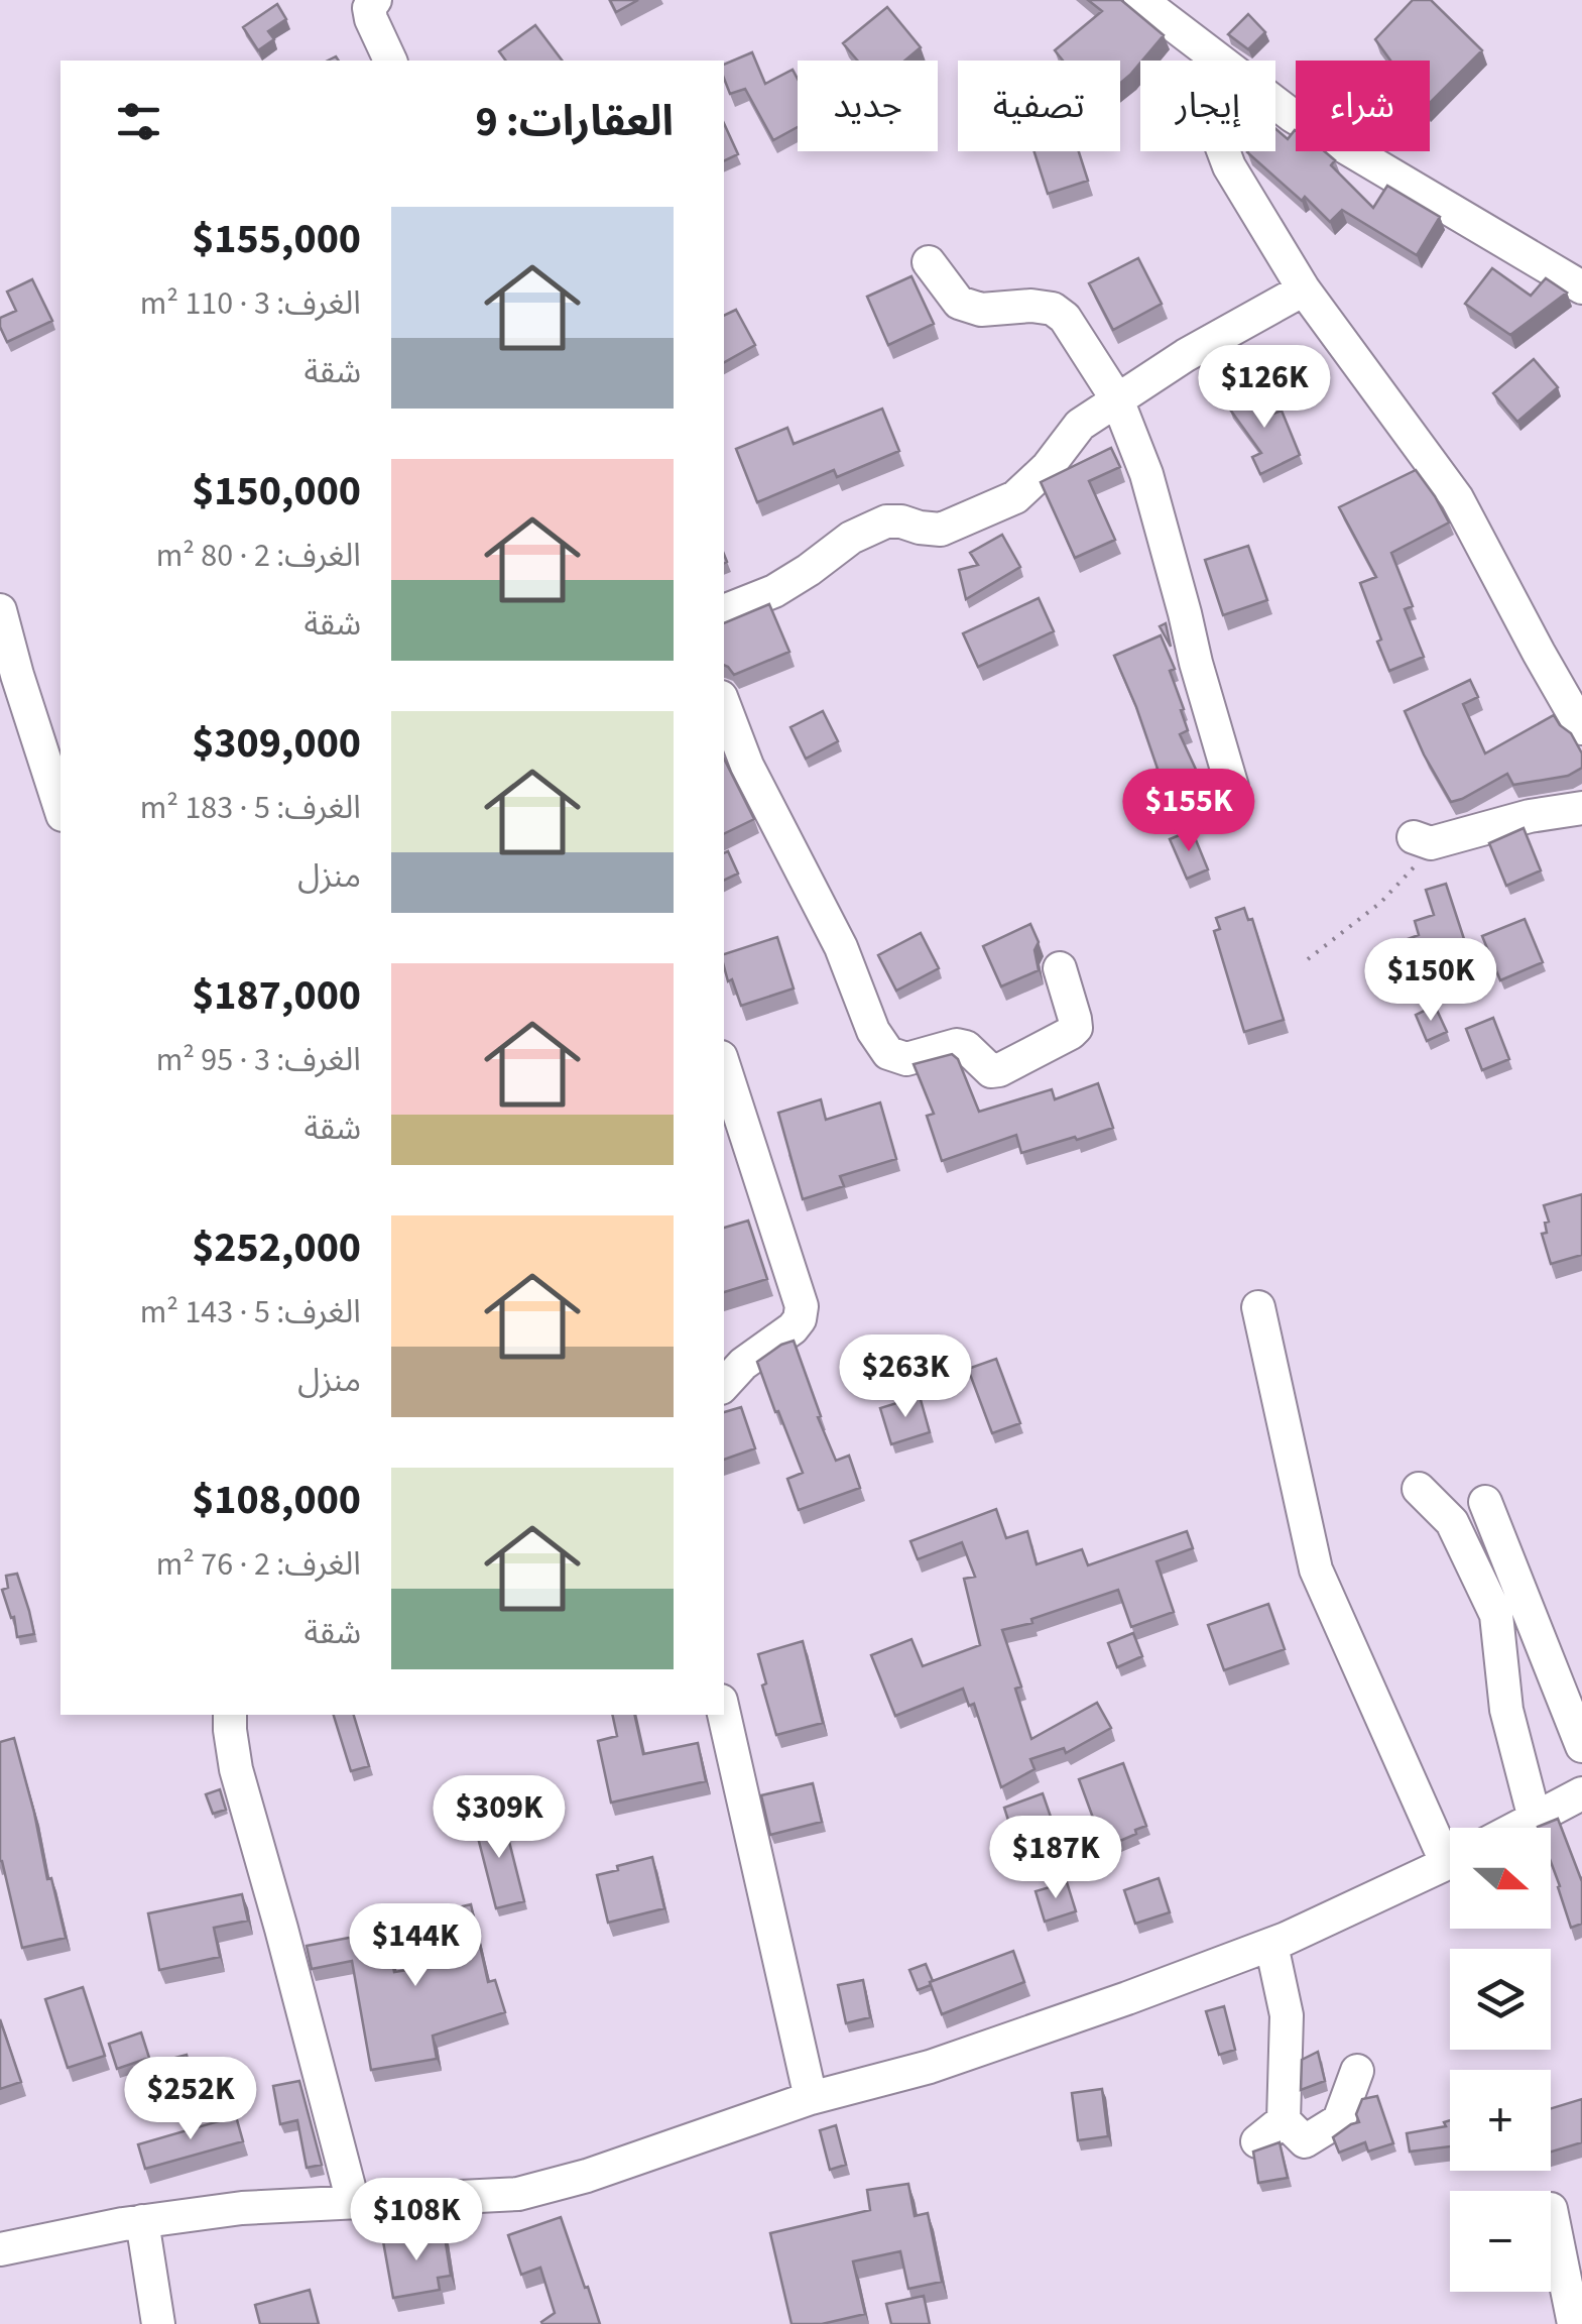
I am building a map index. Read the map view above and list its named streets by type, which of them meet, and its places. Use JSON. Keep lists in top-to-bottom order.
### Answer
{
  "north": "right",
  "page": {
    "chip": [
      "شراء",
      "إيجار",
      "تصفية",
      "جديد"
    ],
    "heading": "العقارات: 9",
    "list": [
      {
        "name": "$155,000",
        "note": "الغرف: 3 · 110 m² · شقة"
      },
      {
        "name": "$150,000",
        "note": "الغرف: 2 · 80 m² · شقة"
      },
      {
        "name": "$309,000",
        "note": "الغرف: 5 · 183 m² · منزل"
      },
      {
        "name": "$187,000",
        "note": "الغرف: 3 · 95 m² · شقة"
      },
      {
        "name": "$252,000",
        "note": "الغرف: 5 · 143 m² · منزل"
      },
      {
        "name": "$108,000",
        "note": "الغرف: 2 · 76 m² · شقة"
      }
    ],
    "price": [
      "$126K",
      "$155K",
      "$150K",
      "$263K",
      "$309K",
      "$187K",
      "$144K",
      "$252K",
      "$108K"
    ],
    "map_buttons": ["+", "−"]
  }
}
